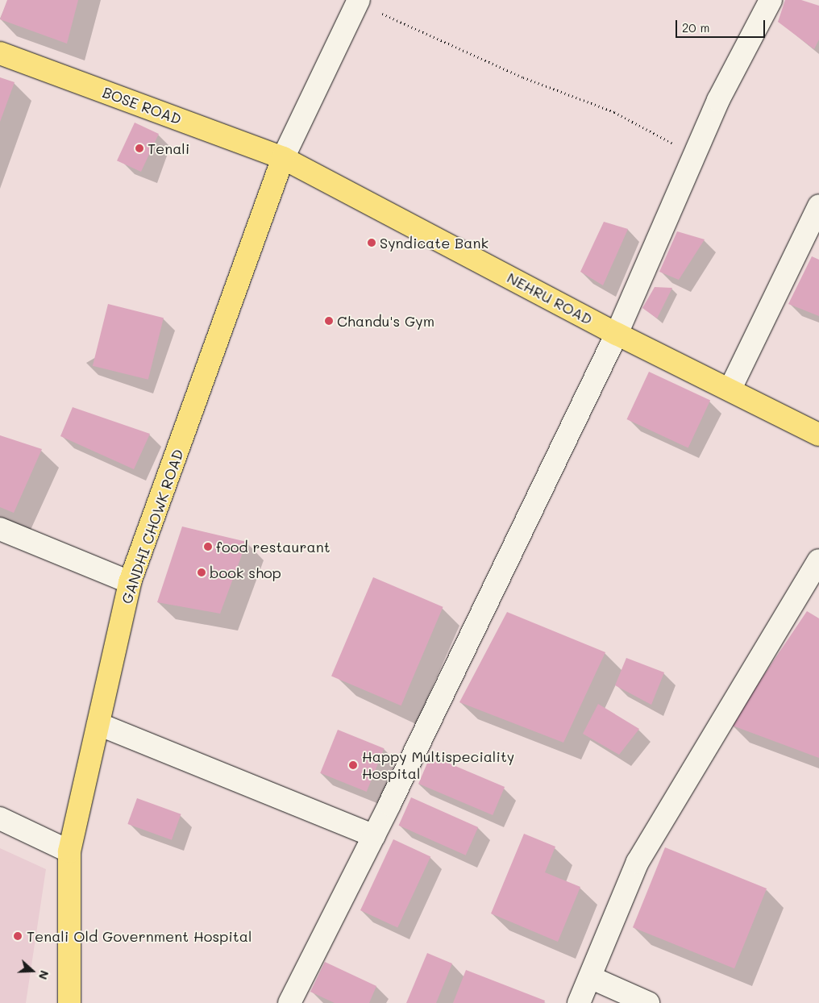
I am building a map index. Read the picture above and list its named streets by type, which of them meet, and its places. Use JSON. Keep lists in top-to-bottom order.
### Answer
{
  "streets": {
    "main road": ["BOSE ROAD", "NEHRU ROAD", "GANDHI CHOWK ROAD"]
  },
  "crossings": [
    ["BOSE ROAD", "NEHRU ROAD"],
    ["BOSE ROAD", "GANDHI CHOWK ROAD"],
    ["NEHRU ROAD", "GANDHI CHOWK ROAD"]
  ],
  "places": [
    "Tenali",
    "Syndicate Bank",
    "Chandu's Gym",
    "food restaurant",
    "book shop",
    "Happy Multispeciality Hospital",
    "Tenali Old Government Hospital"
  ],
  "scale_bar": "20 m",
  "north": "right"
}
